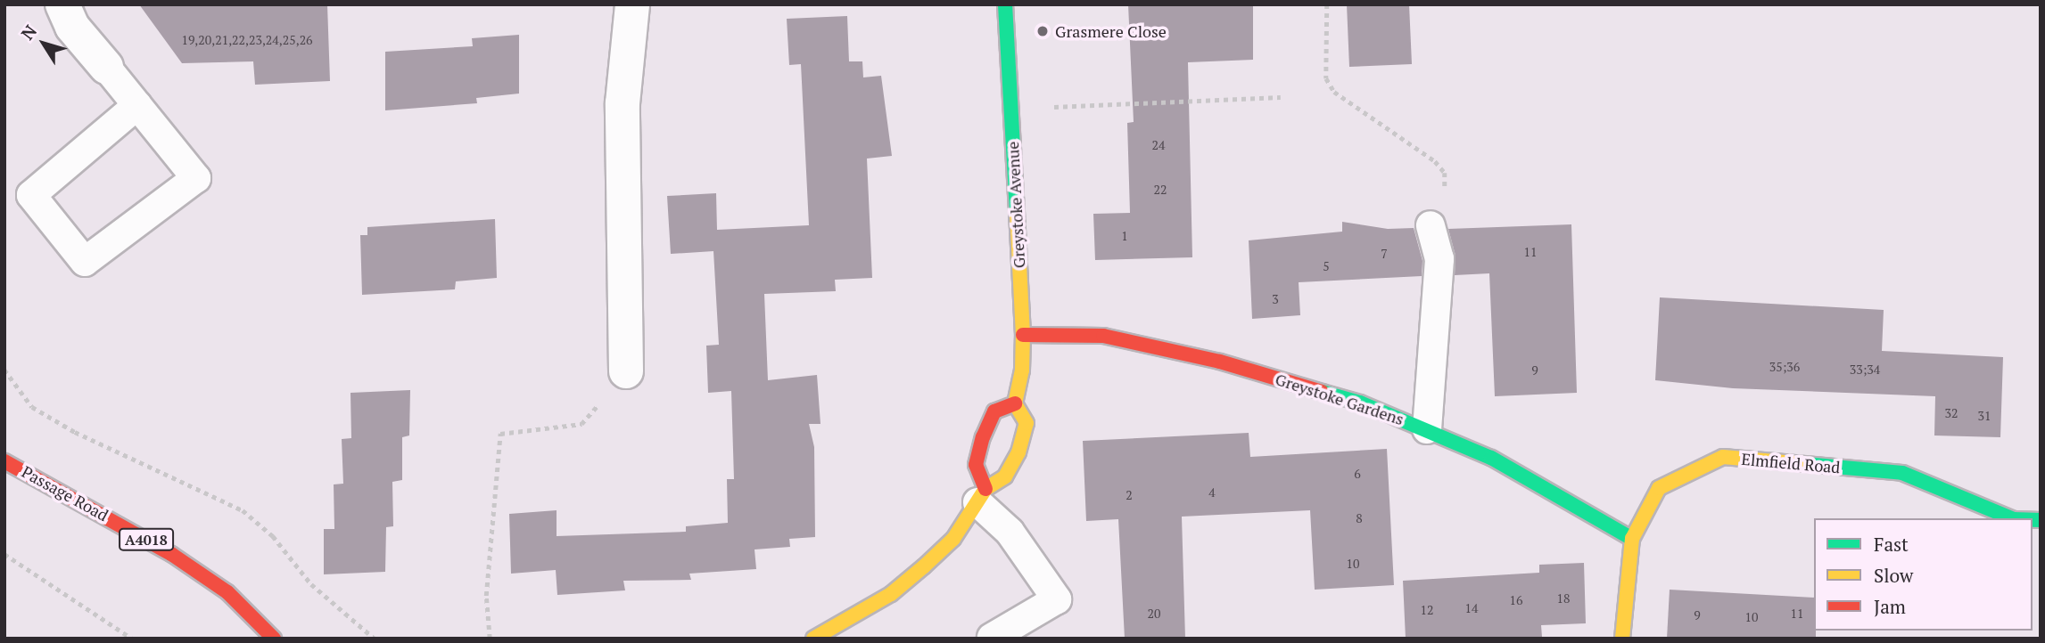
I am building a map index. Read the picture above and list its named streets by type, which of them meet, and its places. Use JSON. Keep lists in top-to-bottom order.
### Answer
{
  "streets": {
    "street": [
      "Greystoke Avenue",
      "Greystoke Gardens",
      "Elmfield Road",
      "Passage Road",
      "A4018"
    ]
  },
  "crossings": [
    ["Greystoke Avenue", "Greystoke Gardens"],
    ["Greystoke Gardens", "Elmfield Road"]
  ],
  "places": ["Grasmere Close"],
  "house_numbers": [
    "19,20,21,22,23,24,25,26",
    "24",
    "22",
    "1",
    "11",
    "7",
    "5",
    "3",
    "35;36",
    "33;34",
    "9",
    "32",
    "31",
    "6",
    "4",
    "2",
    "8",
    "10",
    "18",
    "16",
    "14",
    "12",
    "20",
    "11",
    "9",
    "10"
  ],
  "legend": ["Fast", "Slow", "Jam"],
  "north": "top left"
}
